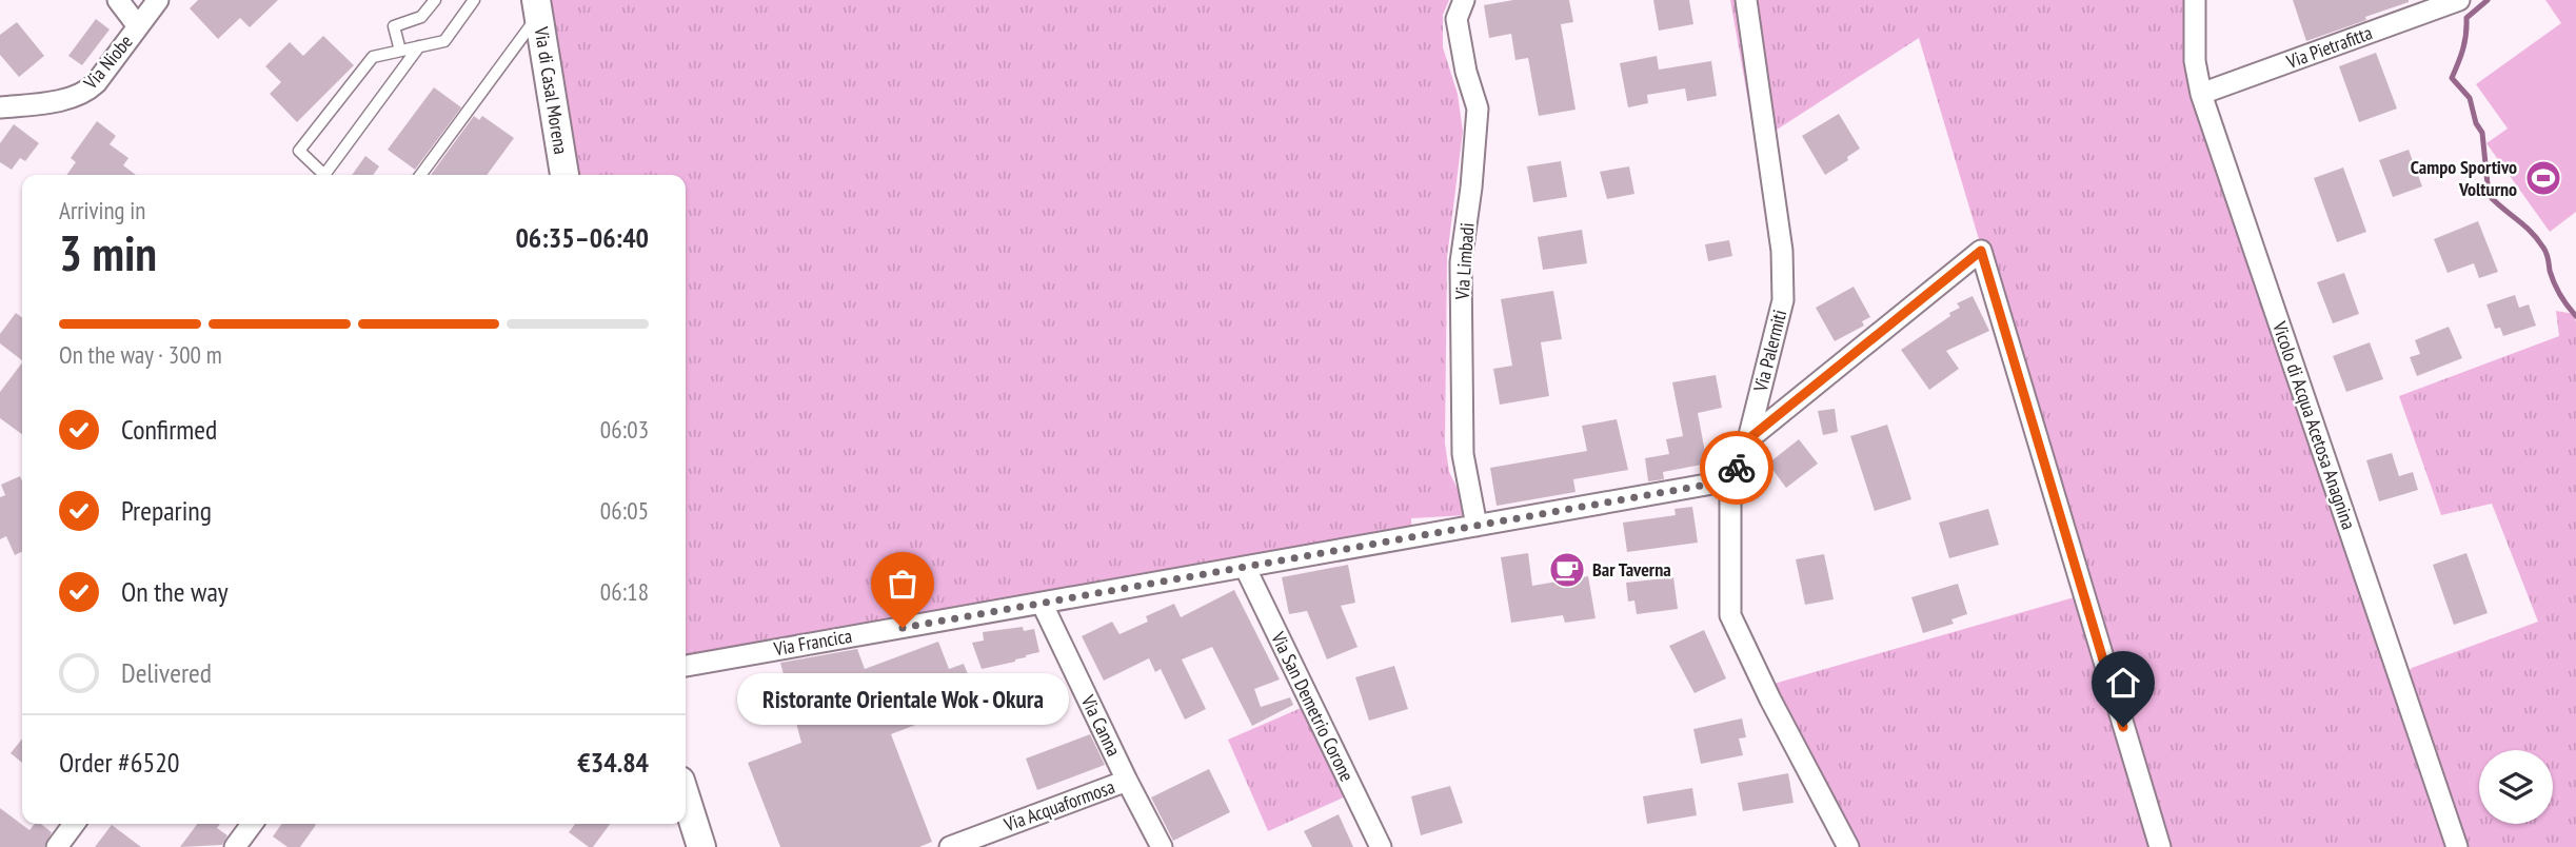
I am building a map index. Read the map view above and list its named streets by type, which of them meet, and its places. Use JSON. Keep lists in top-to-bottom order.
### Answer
{
  "streets": {
    "main road": ["Via di Casal Morena"],
    "street": [
      "Via Pietrafitta",
      "Via Niobe",
      "Via Limbadi",
      "Via Palermiti",
      "Vicolo di Acqua Acetosa Anagnina",
      "Via Francica",
      "Via San Demetrio Corone",
      "Via Canna",
      "Via Acquaformosa"
    ]
  },
  "crossings": [
    ["Via Pietrafitta", "Vicolo di Acqua Acetosa Anagnina"],
    ["Via Limbadi", "Via Francica"],
    ["Via Palermiti", "Via Francica"],
    ["Via Francica", "Via San Demetrio Corone"],
    ["Via Francica", "Via Canna"],
    ["Via Canna", "Via Acquaformosa"]
  ],
  "places": {
    "sports": ["Campo Sportivo Volturno"],
    "cafe": ["Bar Taverna"],
    "other": ["Ristorante Orientale Wok - Okura"]
  },
  "page": {
    "heading": ["3 min", "Arriving in", "06:35–06:40"],
    "panel": ["Order #6520", "€34.84"],
    "bar": "On the way · 300 m",
    "list": [
      ["Confirmed", "06:03"],
      ["Preparing", "06:05"],
      ["On the way", "06:18"],
      "Delivered"
    ],
    "bubble": "Ristorante Orientale Wok - Okura"
  }
}
